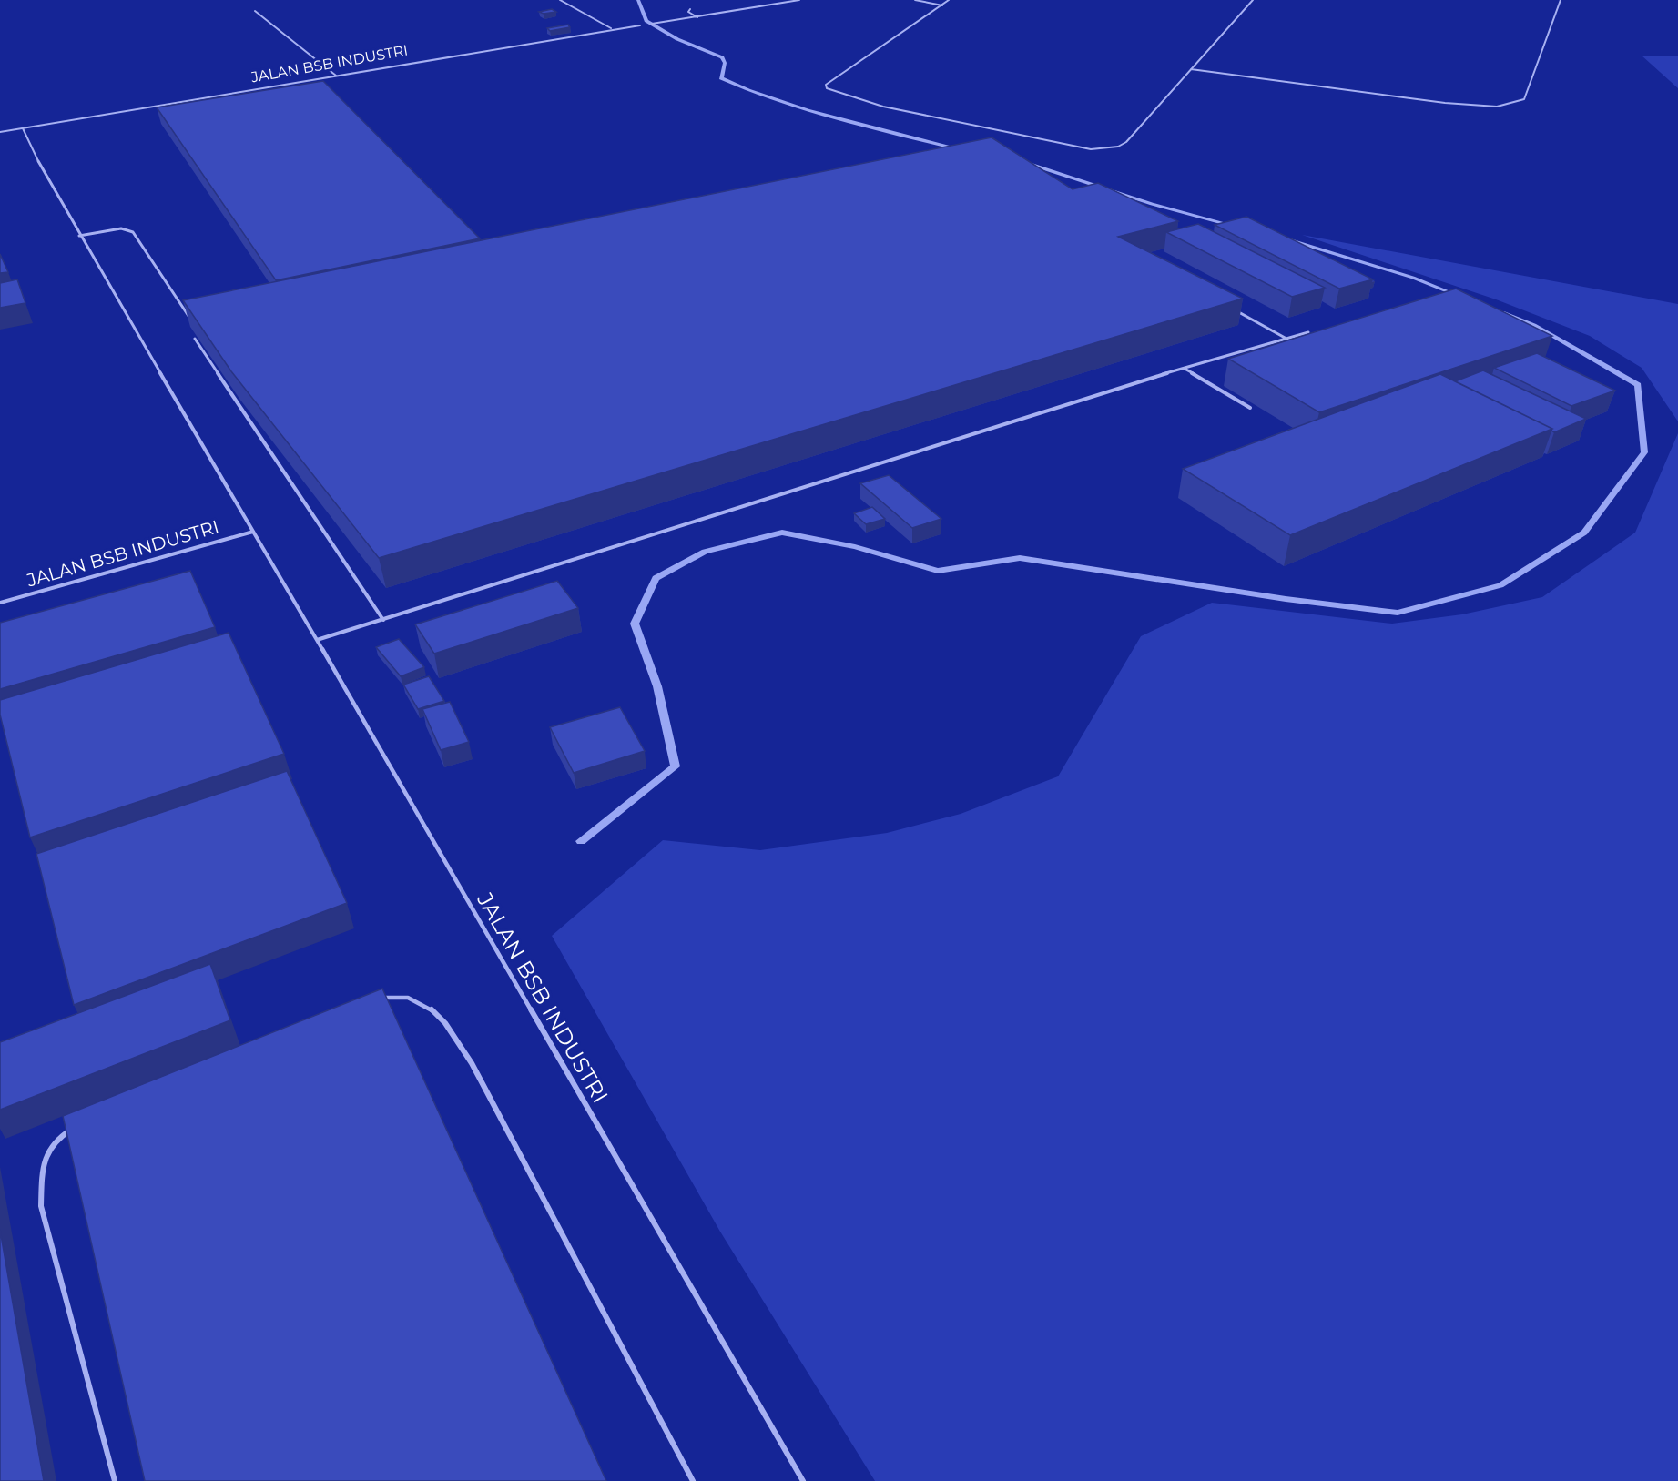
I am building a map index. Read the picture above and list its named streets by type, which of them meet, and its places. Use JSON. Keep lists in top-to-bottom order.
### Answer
{
  "streets": {
    "lane": ["JALAN BSB INDUSTRI"]
  }
}
